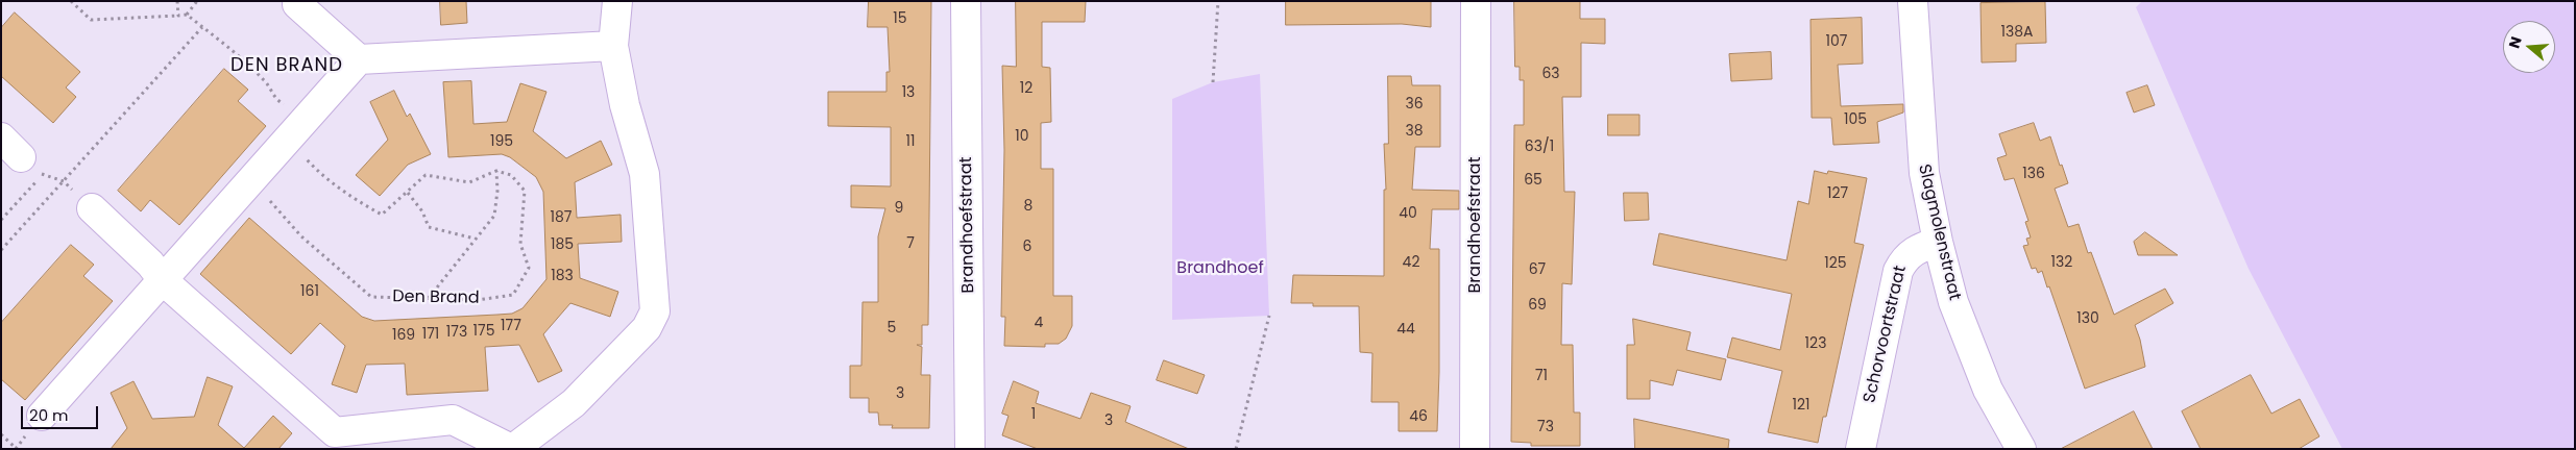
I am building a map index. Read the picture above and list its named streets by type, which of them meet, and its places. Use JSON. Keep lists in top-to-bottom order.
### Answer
{
  "streets": {
    "street": ["Brandhoefstraat", "Slagmolenstraat", "Schorvoortstraat"],
    "path": ["Den Brand"]
  },
  "crossings": [
    ["Slagmolenstraat", "Schorvoortstraat"]
  ],
  "districts": ["DEN BRAND"],
  "parks": ["Brandhoef"],
  "house_numbers": [
    "15",
    "138A",
    "107",
    "63",
    "12",
    "13",
    "36",
    "105",
    "38",
    "10",
    "195",
    "11",
    "63/1",
    "136",
    "65",
    "127",
    "8",
    "9",
    "40",
    "187",
    "7",
    "185",
    "6",
    "42",
    "132",
    "125",
    "67",
    "183",
    "161",
    "69",
    "130",
    "4",
    "177",
    "5",
    "44",
    "175",
    "173",
    "171",
    "169",
    "123",
    "71",
    "3",
    "121",
    "1",
    "46",
    "3",
    "73"
  ],
  "scale_bar": "20 m",
  "north": "left"
}
